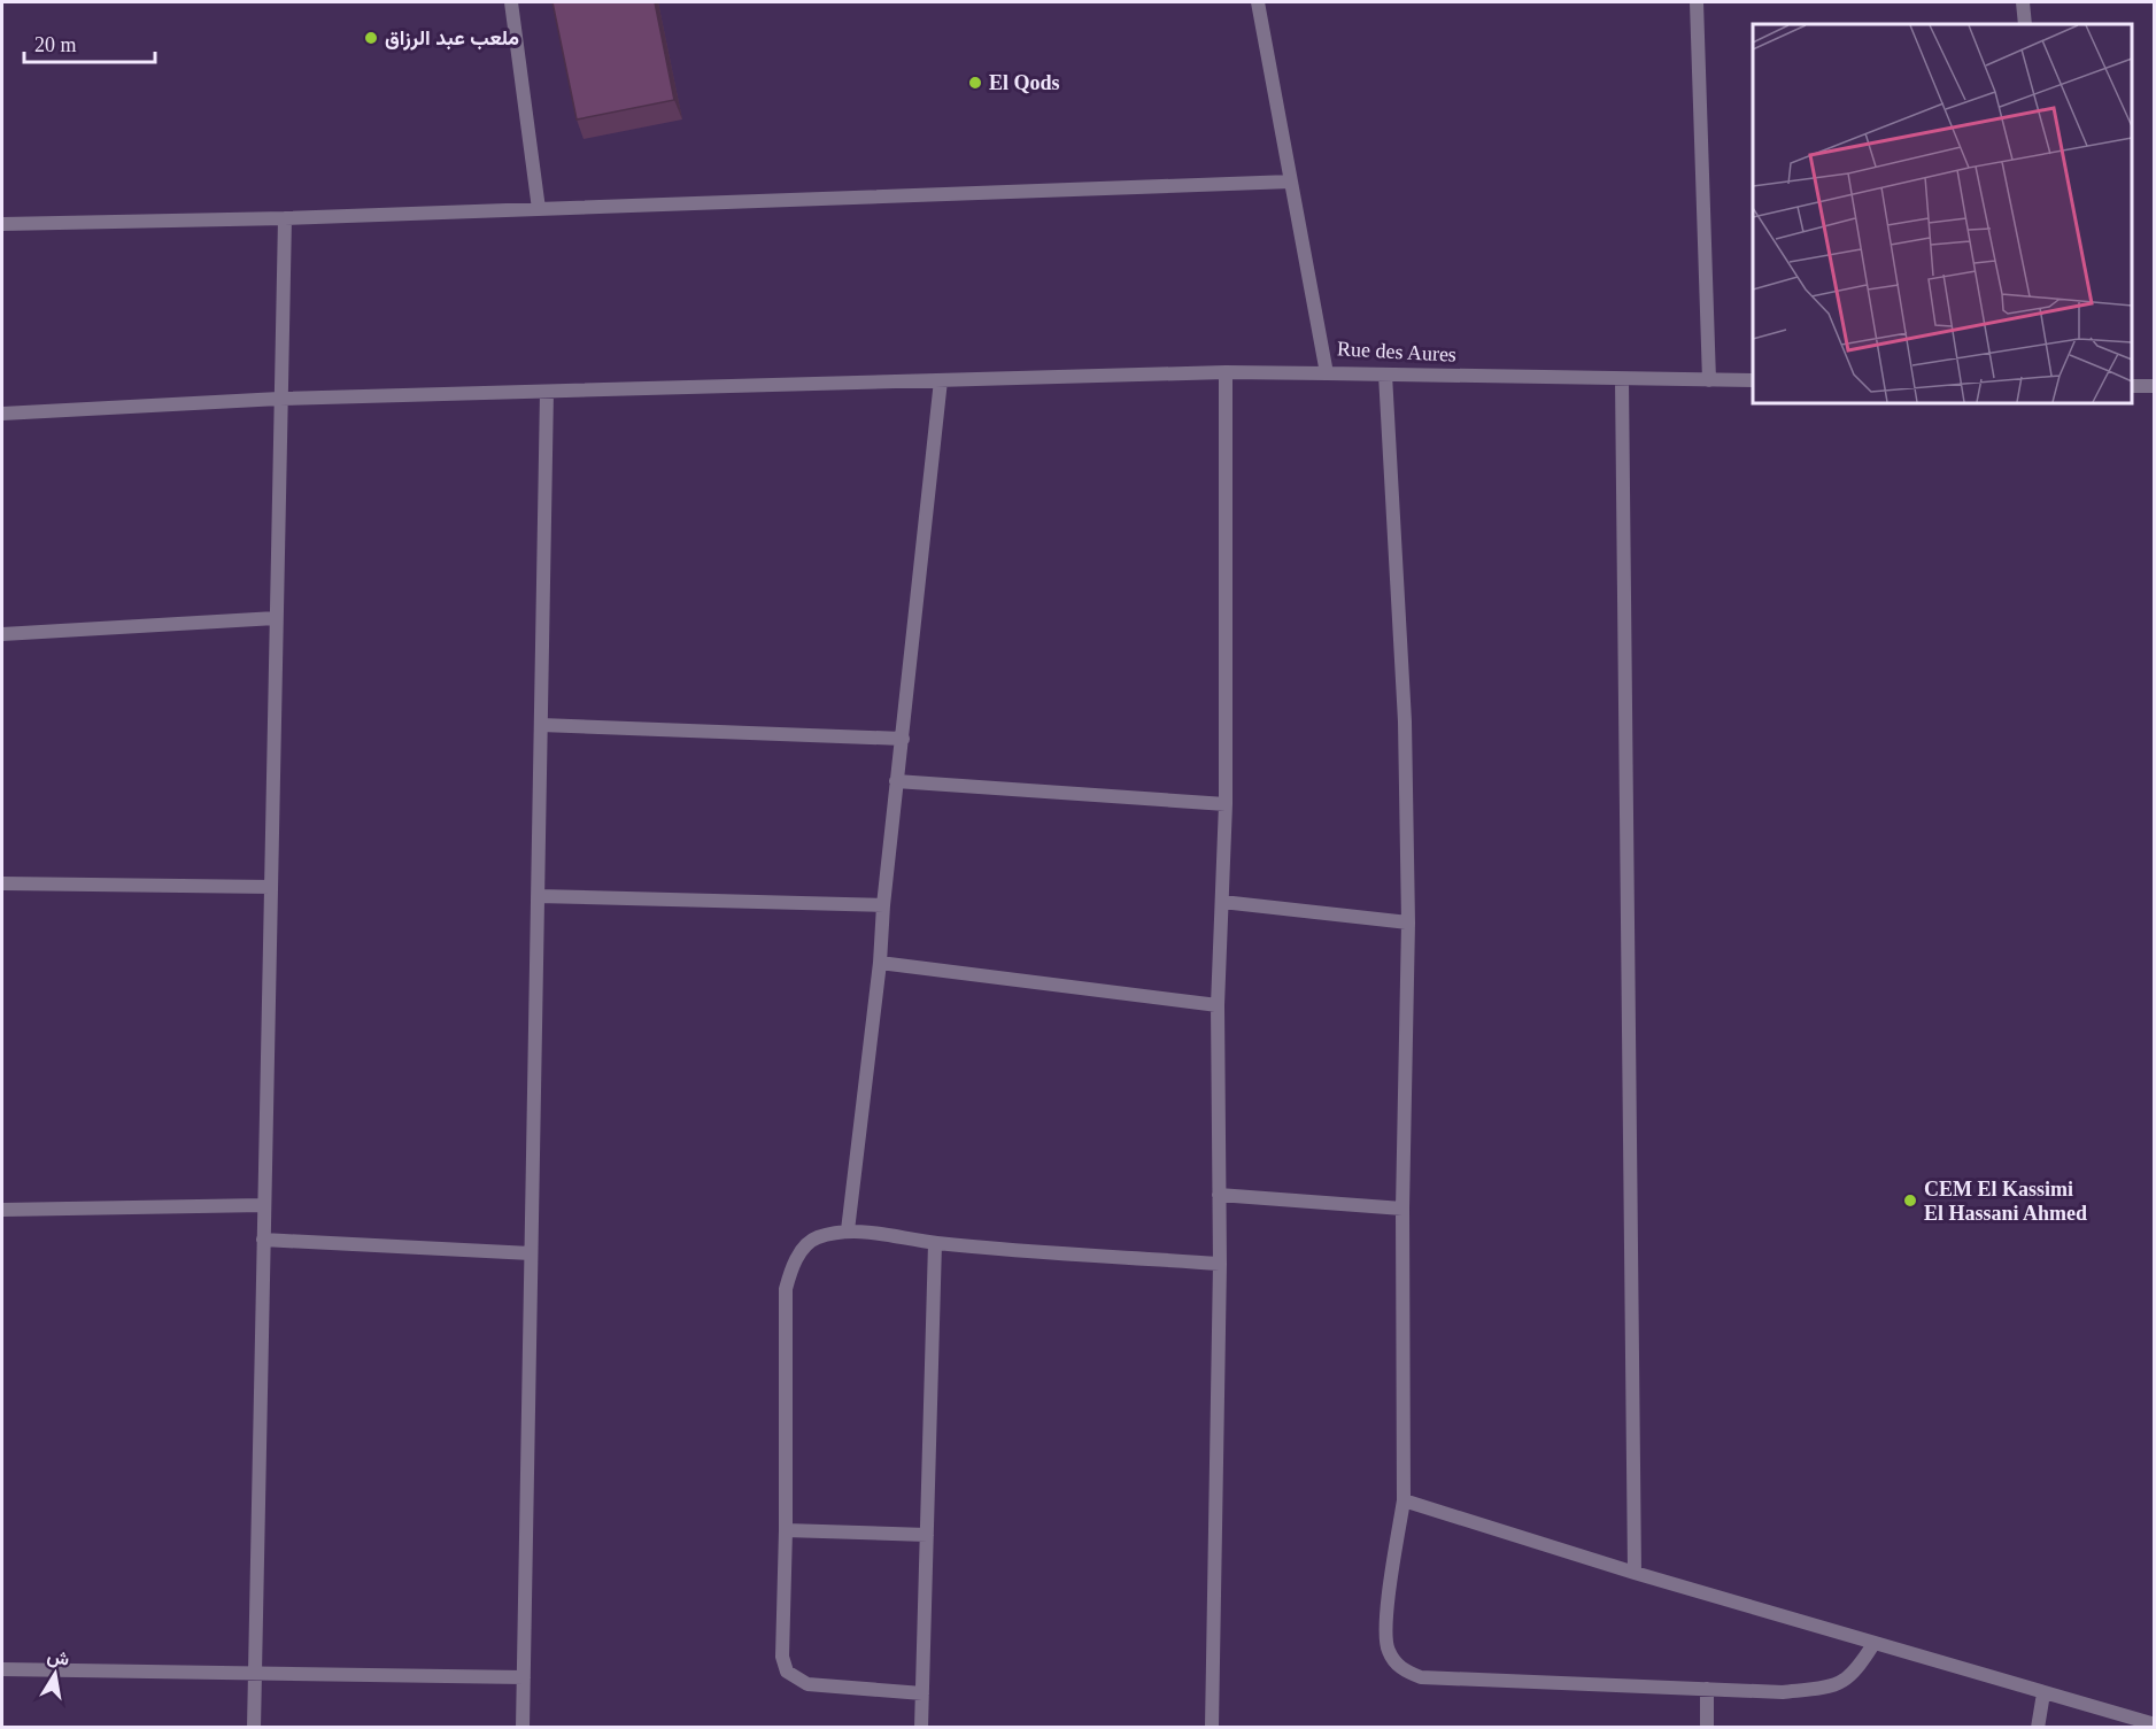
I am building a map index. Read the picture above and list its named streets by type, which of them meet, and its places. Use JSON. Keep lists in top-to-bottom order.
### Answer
{
  "streets": {
    "street": ["Rue des Aures"]
  },
  "places": ["ملعب عبد الرزاق", "El Qods", "CEM El Kassimi El Hassani Ahmed"],
  "scale_bar": "20 m",
  "north": "top"
}
